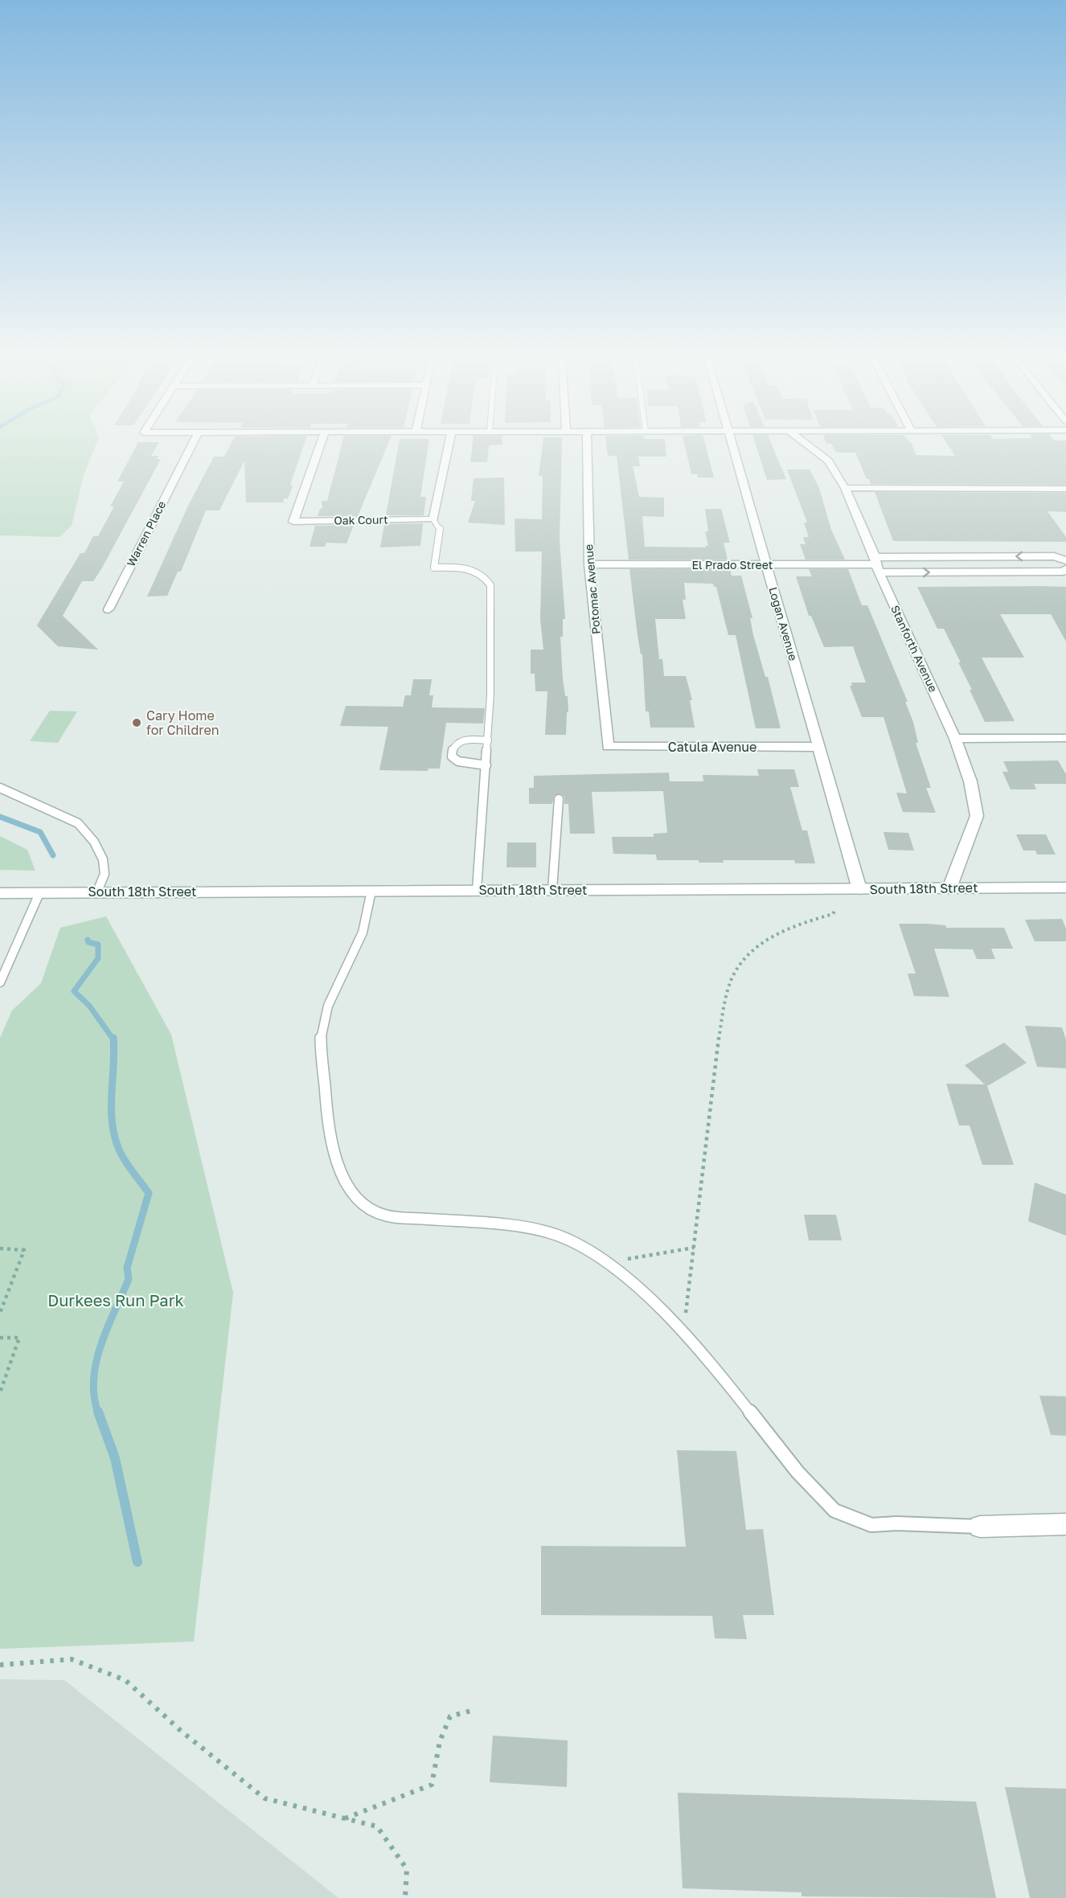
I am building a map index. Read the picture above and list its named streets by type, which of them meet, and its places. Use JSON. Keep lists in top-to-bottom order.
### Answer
{
  "streets": {
    "street": [
      "Oak Court",
      "Warren Place",
      "El Prado Street",
      "Potomac Avenue",
      "Logan Avenue",
      "Stanforth Avenue",
      "Catula Avenue",
      "South 18th Street"
    ]
  },
  "crossings": [
    ["El Prado Street", "Potomac Avenue"],
    ["El Prado Street", "Logan Avenue"],
    ["El Prado Street", "Stanforth Avenue"],
    ["Potomac Avenue", "Catula Avenue"],
    ["Logan Avenue", "Catula Avenue"],
    ["Logan Avenue", "South 18th Street"],
    ["Stanforth Avenue", "South 18th Street"]
  ],
  "parks": ["Durkees Run Park"],
  "places": ["Cary Home for Children"]
}
